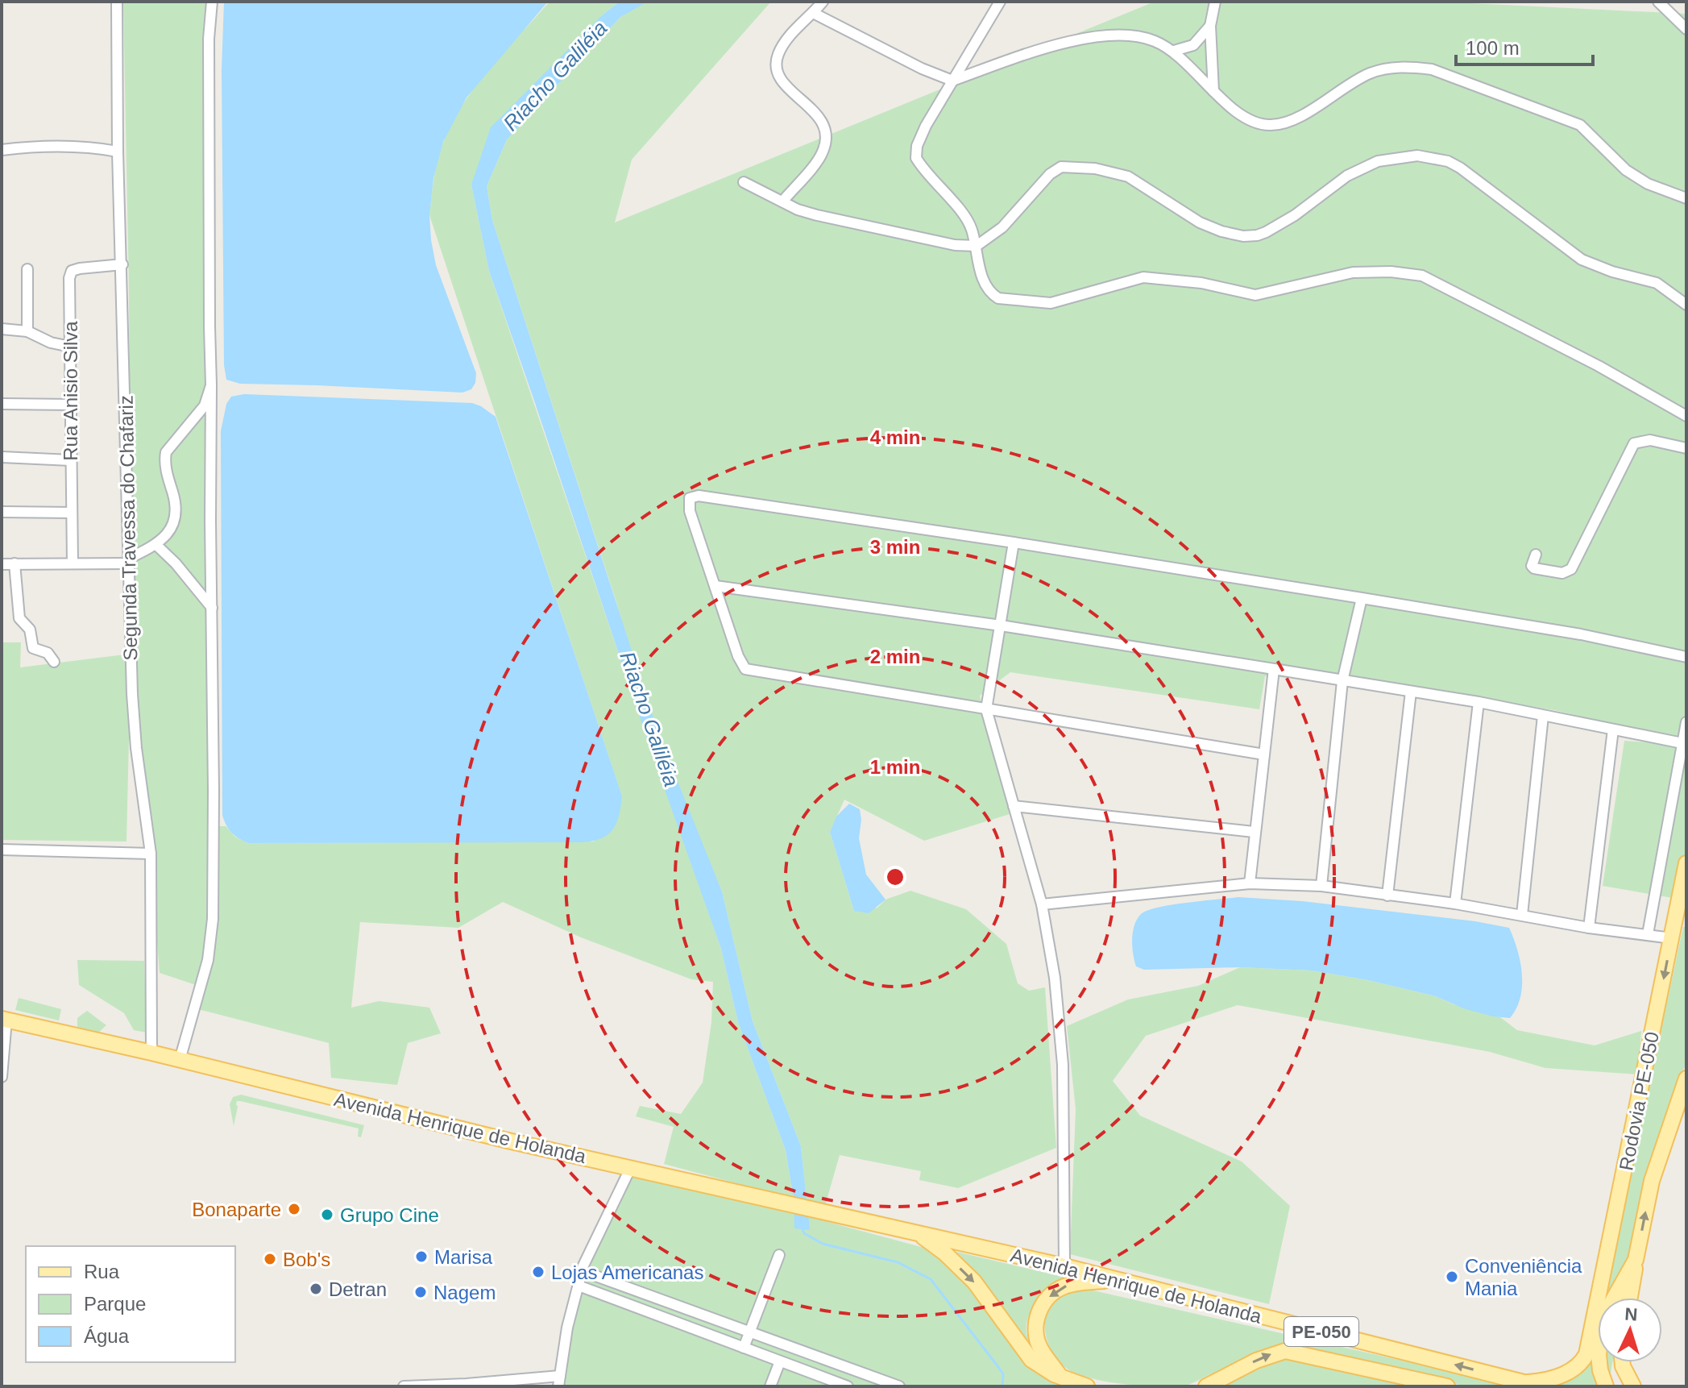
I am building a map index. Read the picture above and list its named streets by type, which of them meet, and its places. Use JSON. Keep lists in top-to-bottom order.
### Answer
{
  "streets": {
    "main road": ["Rodovia PE-050", "Avenida Henrique de Holanda", "PE-050"],
    "street": ["Rua Anisio Silva", "Segunda Travessa do Chafariz"]
  },
  "crossings": [
    ["Rua Anisio Silva", "Segunda Travessa do Chafariz"],
    ["Segunda Travessa do Chafariz", "Avenida Henrique de Holanda"],
    ["Rodovia PE-050", "Avenida Henrique de Holanda"]
  ],
  "water": ["Riacho Galiléia"],
  "places": [
    "Bonaparte",
    "Grupo Cine",
    "Marisa",
    "Bob's",
    "Lojas Americanas",
    "Conveniência Mania",
    "Detran",
    "Nagem"
  ],
  "legend": ["Rua", "Parque", "Água"],
  "scale_bar": "100 m",
  "north": "top",
  "rings": [
    "4 min",
    "3 min",
    "2 min",
    "1 min"
  ]
}
